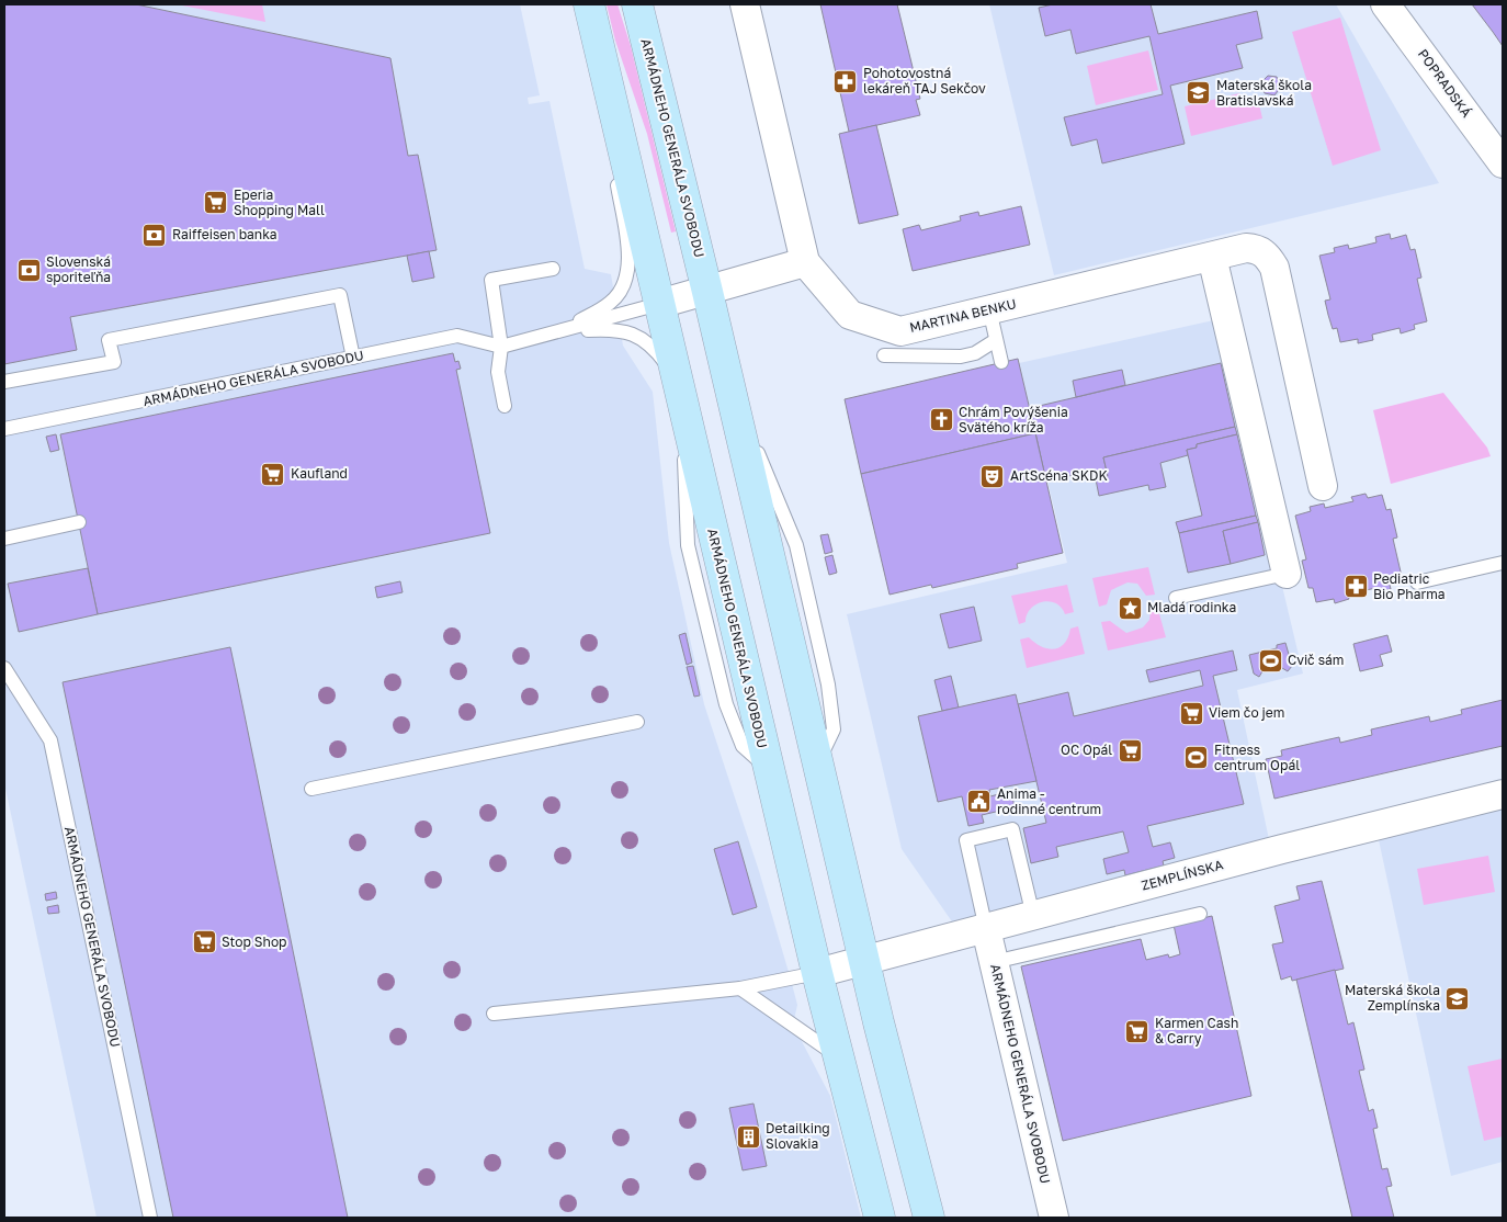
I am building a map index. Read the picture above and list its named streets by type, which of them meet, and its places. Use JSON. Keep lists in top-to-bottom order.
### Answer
{
  "streets": {
    "street": [
      "POPRADSKÁ",
      "ARMÁDNEHO GENERÁLA SVOBODU",
      "MARTINA BENKU",
      "ZEMPLÍNSKA"
    ]
  },
  "crossings": [
    ["ARMÁDNEHO GENERÁLA SVOBODU", "ZEMPLÍNSKA"]
  ],
  "places": {
    "pharmacy": ["Pohotovostná lekáreň TAJ Sekčov", "Pediatric Bio Pharma"],
    "school or university": ["Materská škola Bratislavská", "Materská škola Zemplínska"],
    "supermarket": [
      "Eperia Shopping Mall",
      "Kaufland",
      "Viem čo jem",
      "OC Opál",
      "Stop Shop",
      "Karmen Cash & Carry"
    ],
    "bank": ["Raiffeisen banka", "Slovenská sporiteľňa"],
    "church": ["Chrám Povýšenia Svätého kríža"],
    "theatre": ["ArtScéna SKDK"],
    "place": ["Mladá rodinka"],
    "sports": ["Cvič sám", "Fitness centrum Opál"],
    "public building": ["Anima - rodinné centrum"],
    "building": ["Detailking Slovakia"]
  }
}
